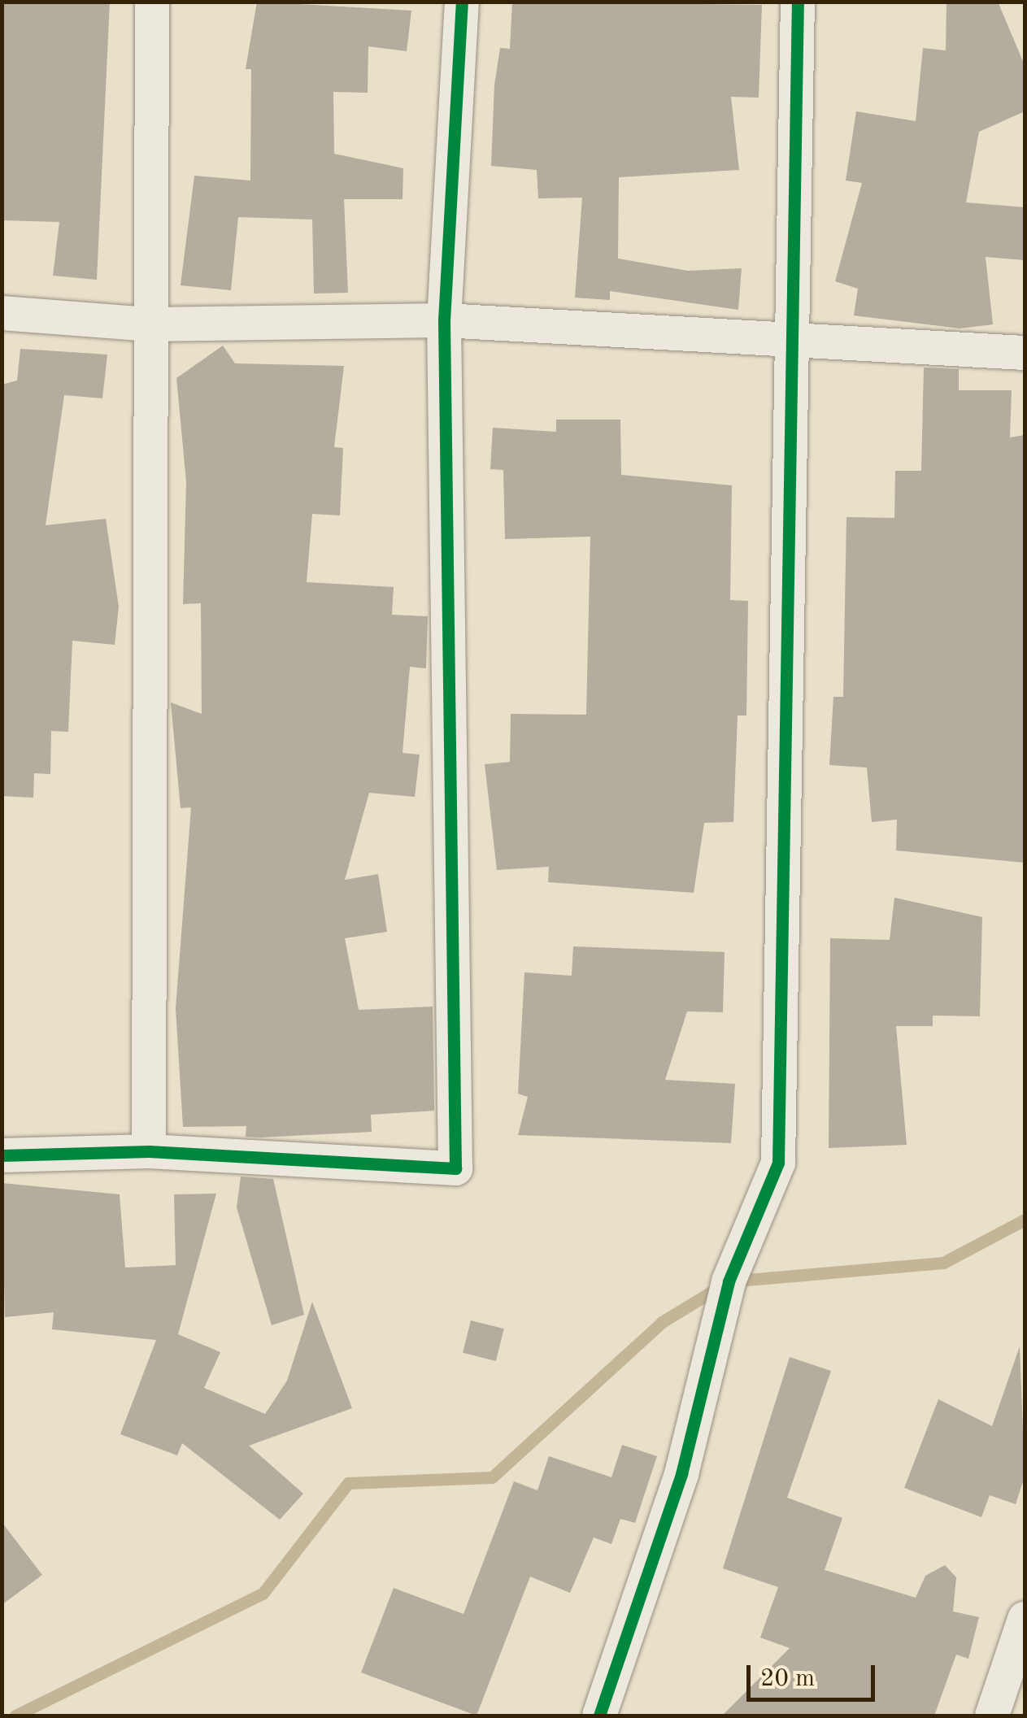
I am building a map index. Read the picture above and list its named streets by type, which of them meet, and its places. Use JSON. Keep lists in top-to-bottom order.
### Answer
{
  "scale_bar": "20 m"
}
